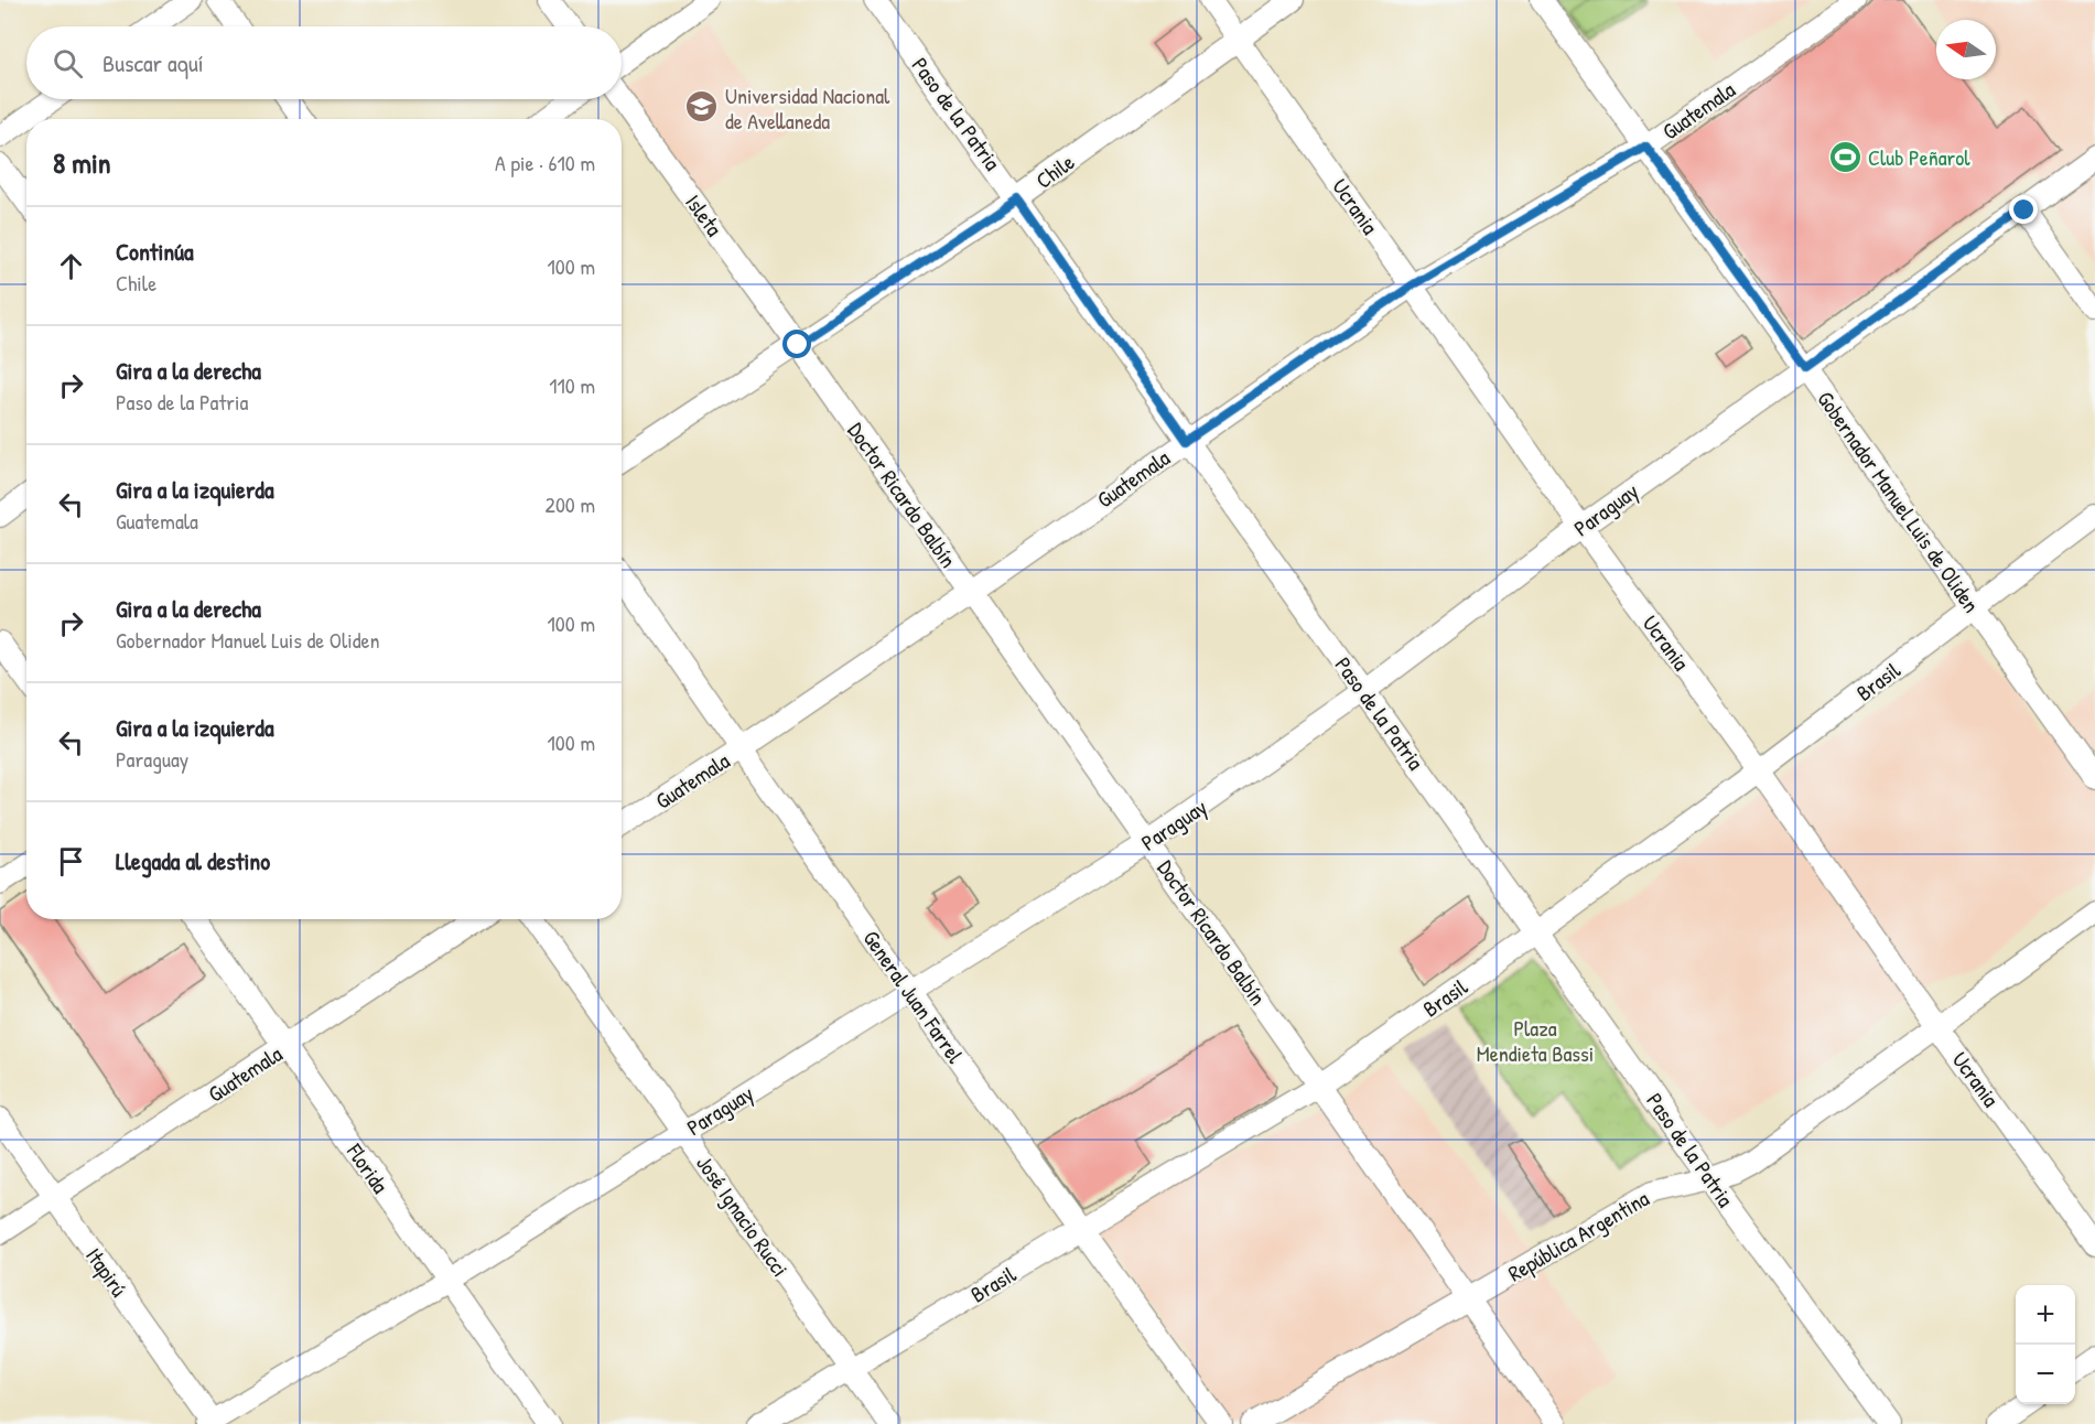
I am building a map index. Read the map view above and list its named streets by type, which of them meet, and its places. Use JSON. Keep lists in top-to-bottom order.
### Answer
{
  "streets": {
    "street": [
      "Guatemala",
      "Paso de la Patria",
      "Chile",
      "Ucrania",
      "Isleta",
      "Doctor Ricardo Balbín",
      "Gobernador Manuel Luis de Oliden",
      "Paraguay",
      "Brasil",
      "General Juan Farrel",
      "Florida",
      "José Ignacio Rucci",
      "República Argentina",
      "Itapirú"
    ]
  },
  "crossings": [
    ["Guatemala", "Paso de la Patria"],
    ["Guatemala", "Ucrania"],
    ["Guatemala", "Doctor Ricardo Balbín"],
    ["Guatemala", "Gobernador Manuel Luis de Oliden"],
    ["Guatemala", "General Juan Farrel"],
    ["Guatemala", "Florida"],
    ["Guatemala", "Itapirú"],
    ["Paso de la Patria", "Chile"],
    ["Paso de la Patria", "Paraguay"],
    ["Paso de la Patria", "Brasil"],
    ["Paso de la Patria", "República Argentina"],
    ["Chile", "Ucrania"],
    ["Chile", "Isleta"],
    ["Chile", "Doctor Ricardo Balbín"],
    ["Ucrania", "Paraguay"],
    ["Ucrania", "Brasil"],
    ["Ucrania", "República Argentina"],
    ["Isleta", "Doctor Ricardo Balbín"],
    ["Doctor Ricardo Balbín", "Paraguay"],
    ["Doctor Ricardo Balbín", "Brasil"],
    ["Doctor Ricardo Balbín", "República Argentina"],
    ["Gobernador Manuel Luis de Oliden", "Paraguay"],
    ["Gobernador Manuel Luis de Oliden", "Brasil"],
    ["Paraguay", "General Juan Farrel"],
    ["Paraguay", "Florida"],
    ["Paraguay", "José Ignacio Rucci"],
    ["Paraguay", "Itapirú"],
    ["Brasil", "General Juan Farrel"],
    ["Brasil", "José Ignacio Rucci"]
  ],
  "parks": ["Plaza Mendieta Bassi"],
  "places": {
    "school or university": ["Universidad Nacional de Avellaneda"],
    "sports": ["Club Peñarol"]
  },
  "north": "left",
  "page": {
    "search": "Buscar aquí",
    "heading": ["8 min", "A pie · 610 m"],
    "list": [
      ["Continúa", "Chile", "100 m"],
      ["Gira a la derecha", "Paso de la Patria", "110 m"],
      ["Gira a la izquierda", "Guatemala", "200 m"],
      ["Gira a la derecha", "Gobernador Manuel Luis de Oliden", "100 m"],
      ["Gira a la izquierda", "Paraguay", "100 m"],
      "Llegada al destino"
    ],
    "map_buttons": ["+", "−"]
  }
}
